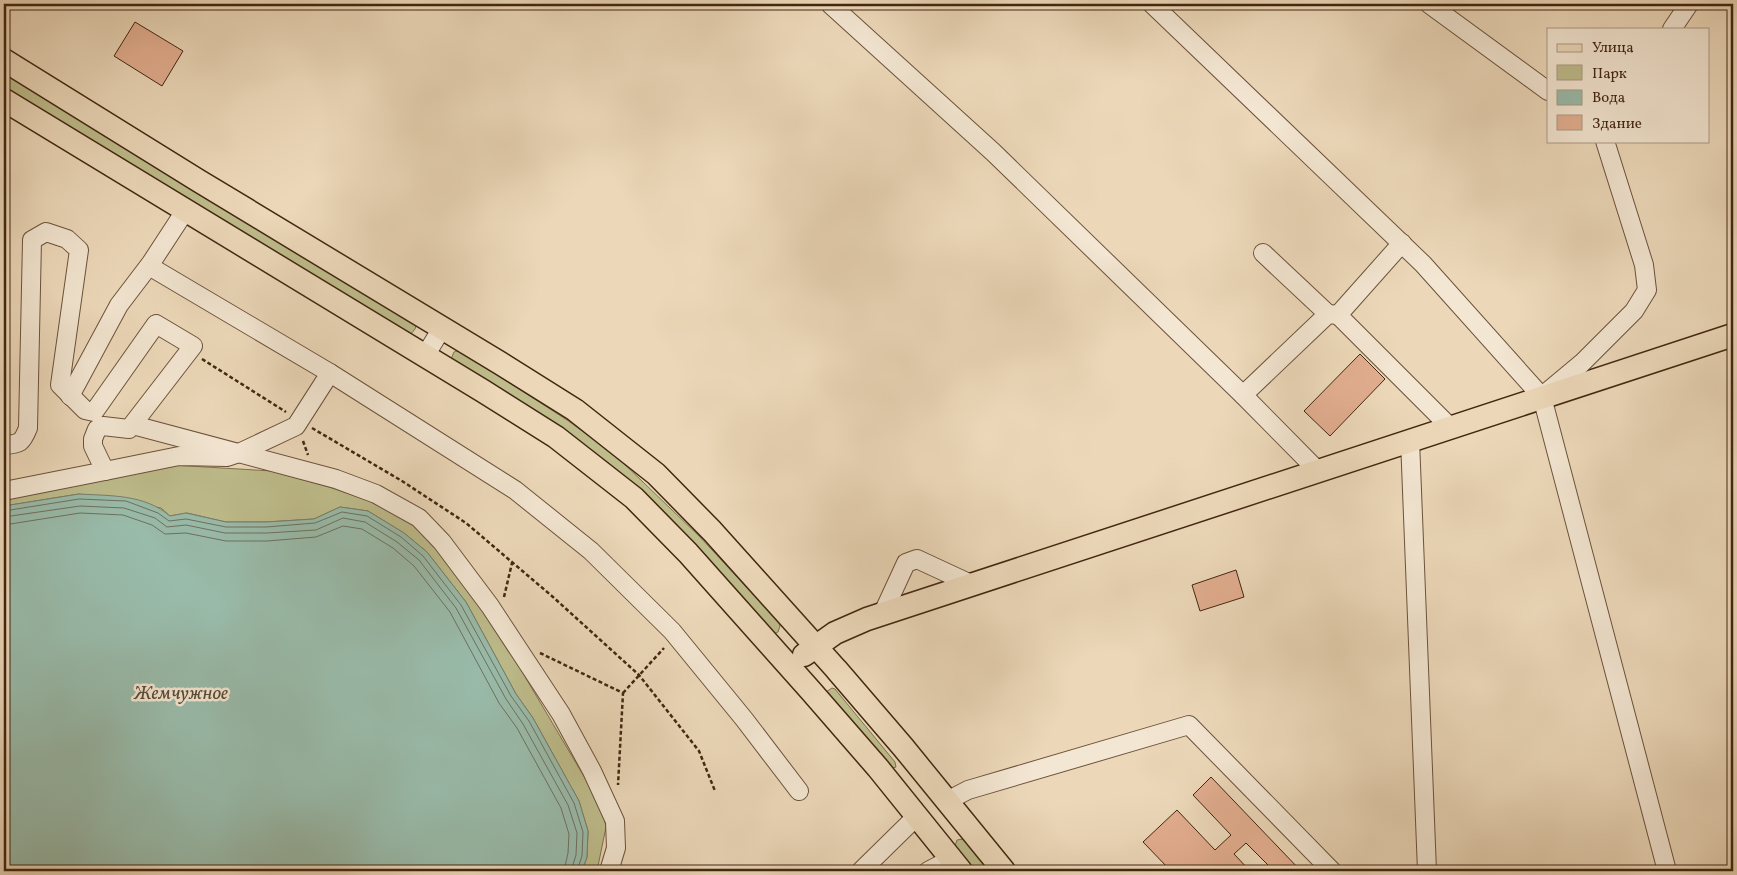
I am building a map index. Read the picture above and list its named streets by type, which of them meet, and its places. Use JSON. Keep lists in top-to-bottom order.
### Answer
{
  "water": ["Жемчужное"],
  "legend": [
    "Улица",
    "Парк",
    "Вода",
    "Здание"
  ]
}
